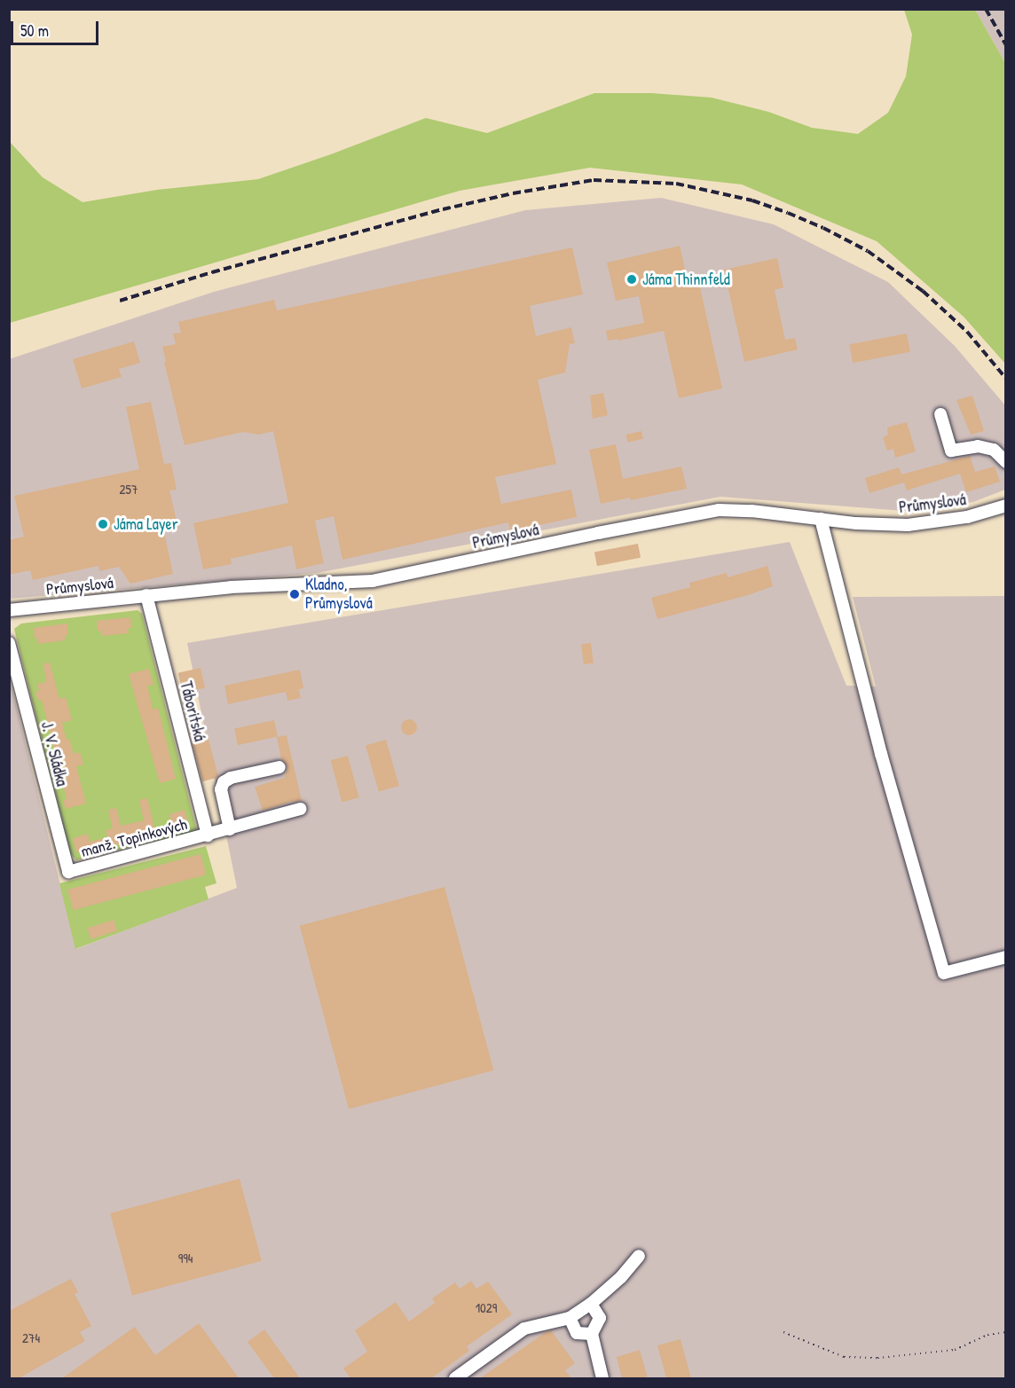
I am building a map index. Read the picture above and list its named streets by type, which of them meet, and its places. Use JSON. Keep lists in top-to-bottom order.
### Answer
{
  "streets": {
    "street": [
      "Průmyslová",
      "Táboritská",
      "J. V. Sládka",
      "manž. Topinkových"
    ]
  },
  "crossings": [
    ["Průmyslová", "Táboritská"],
    ["Táboritská", "manž. Topinkových"],
    ["J. V. Sládka", "manž. Topinkových"]
  ],
  "places": ["Jáma Thinnfeld", "Jáma Layer", "Kladno, Průmyslová"],
  "house_numbers": [
    "257",
    "994",
    "1029",
    "274"
  ],
  "scale_bar": "50 m"
}
